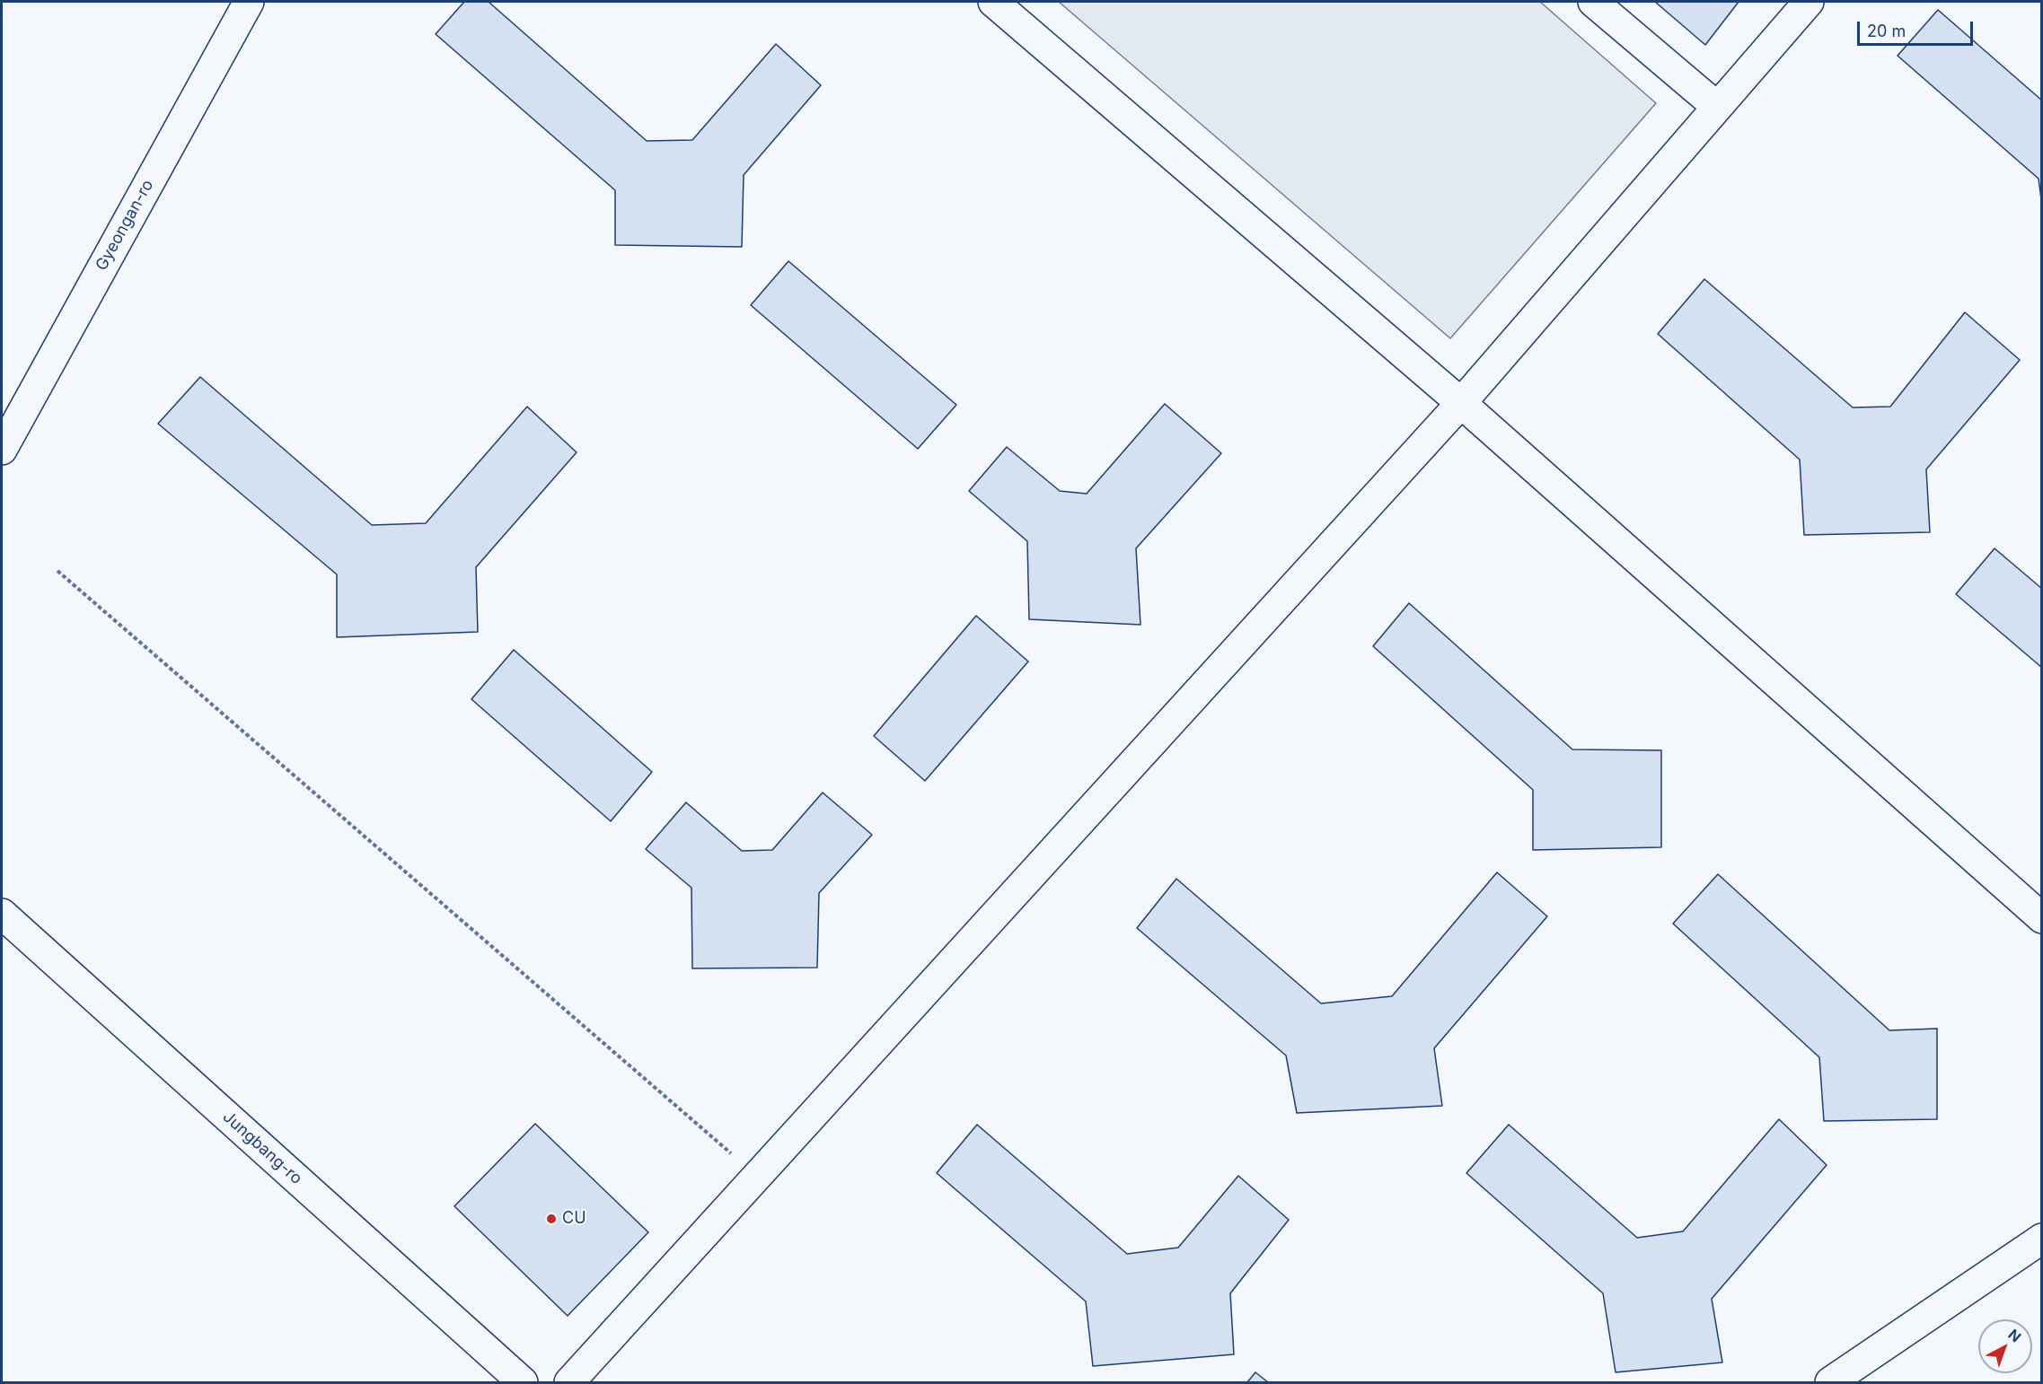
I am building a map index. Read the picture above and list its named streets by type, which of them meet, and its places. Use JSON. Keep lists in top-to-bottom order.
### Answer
{
  "streets": {
    "street": ["Gyeongan-ro", "Jungbang-ro"]
  },
  "places": ["CU"],
  "scale_bar": "20 m",
  "north": "top right"
}
